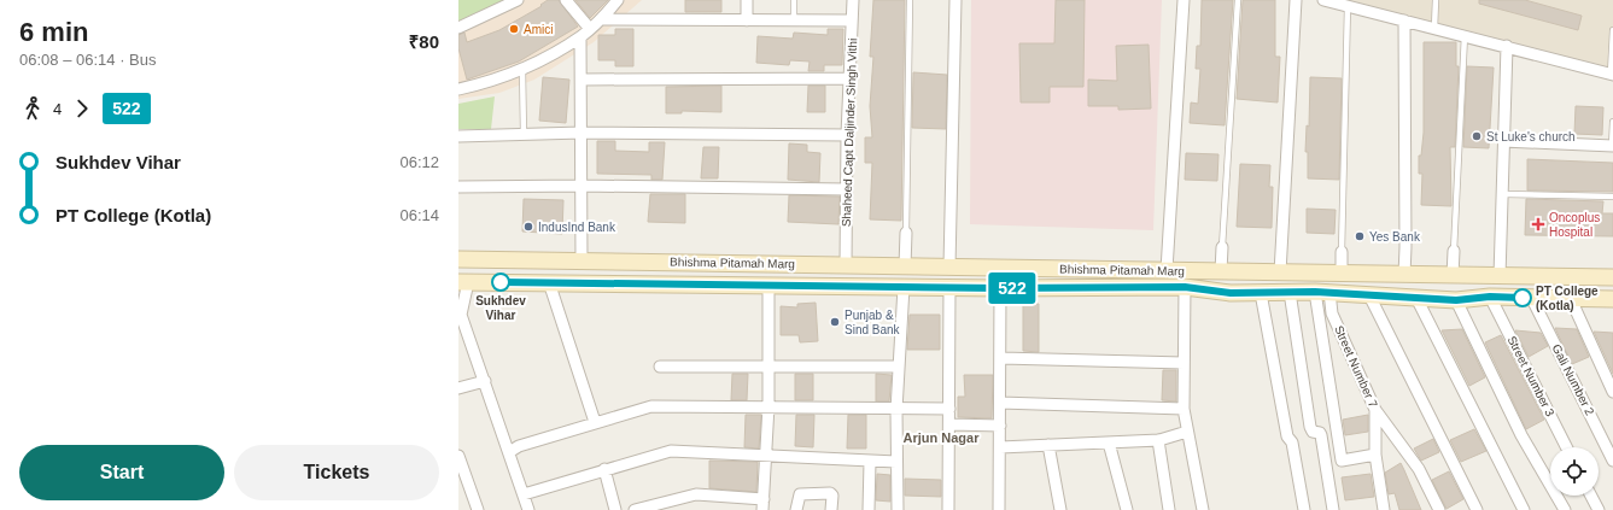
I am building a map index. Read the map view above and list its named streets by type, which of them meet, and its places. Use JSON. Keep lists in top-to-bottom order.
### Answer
{
  "streets": {
    "main road": ["Bhishma Pitamah Marg"],
    "street": [
      "Shaheed Capt Daljinder Singh Vithi",
      "Street Number 7",
      "Street Number 3",
      "Gali Number 2"
    ]
  },
  "crossings": [
    ["Shaheed Capt Daljinder Singh Vithi", "Bhishma Pitamah Marg"],
    ["Bhishma Pitamah Marg", "Street Number 7"],
    ["Bhishma Pitamah Marg", "Street Number 3"],
    ["Bhishma Pitamah Marg", "Gali Number 2"]
  ],
  "districts": ["Arjun Nagar"],
  "places": {
    "other": [
      "Amici",
      "St Luke's church",
      "IndusInd Bank",
      "Yes Bank",
      "Sukhdev Vihar",
      "PT College (Kotla)",
      "Punjab & Sind Bank"
    ],
    "health": ["Oncoplus Hospital"]
  },
  "lines": ["bus line 522"],
  "page": {
    "heading": ["6 min", "06:08 – 06:14 · Bus", "₹80"],
    "on_map": "522",
    "legs": ["4", "522"],
    "list": [
      {
        "name": "Sukhdev Vihar",
        "value": "06:12"
      },
      {
        "name": "PT College (Kotla)",
        "value": "06:14"
      }
    ],
    "buttons": ["Start", "Tickets"]
  }
}
